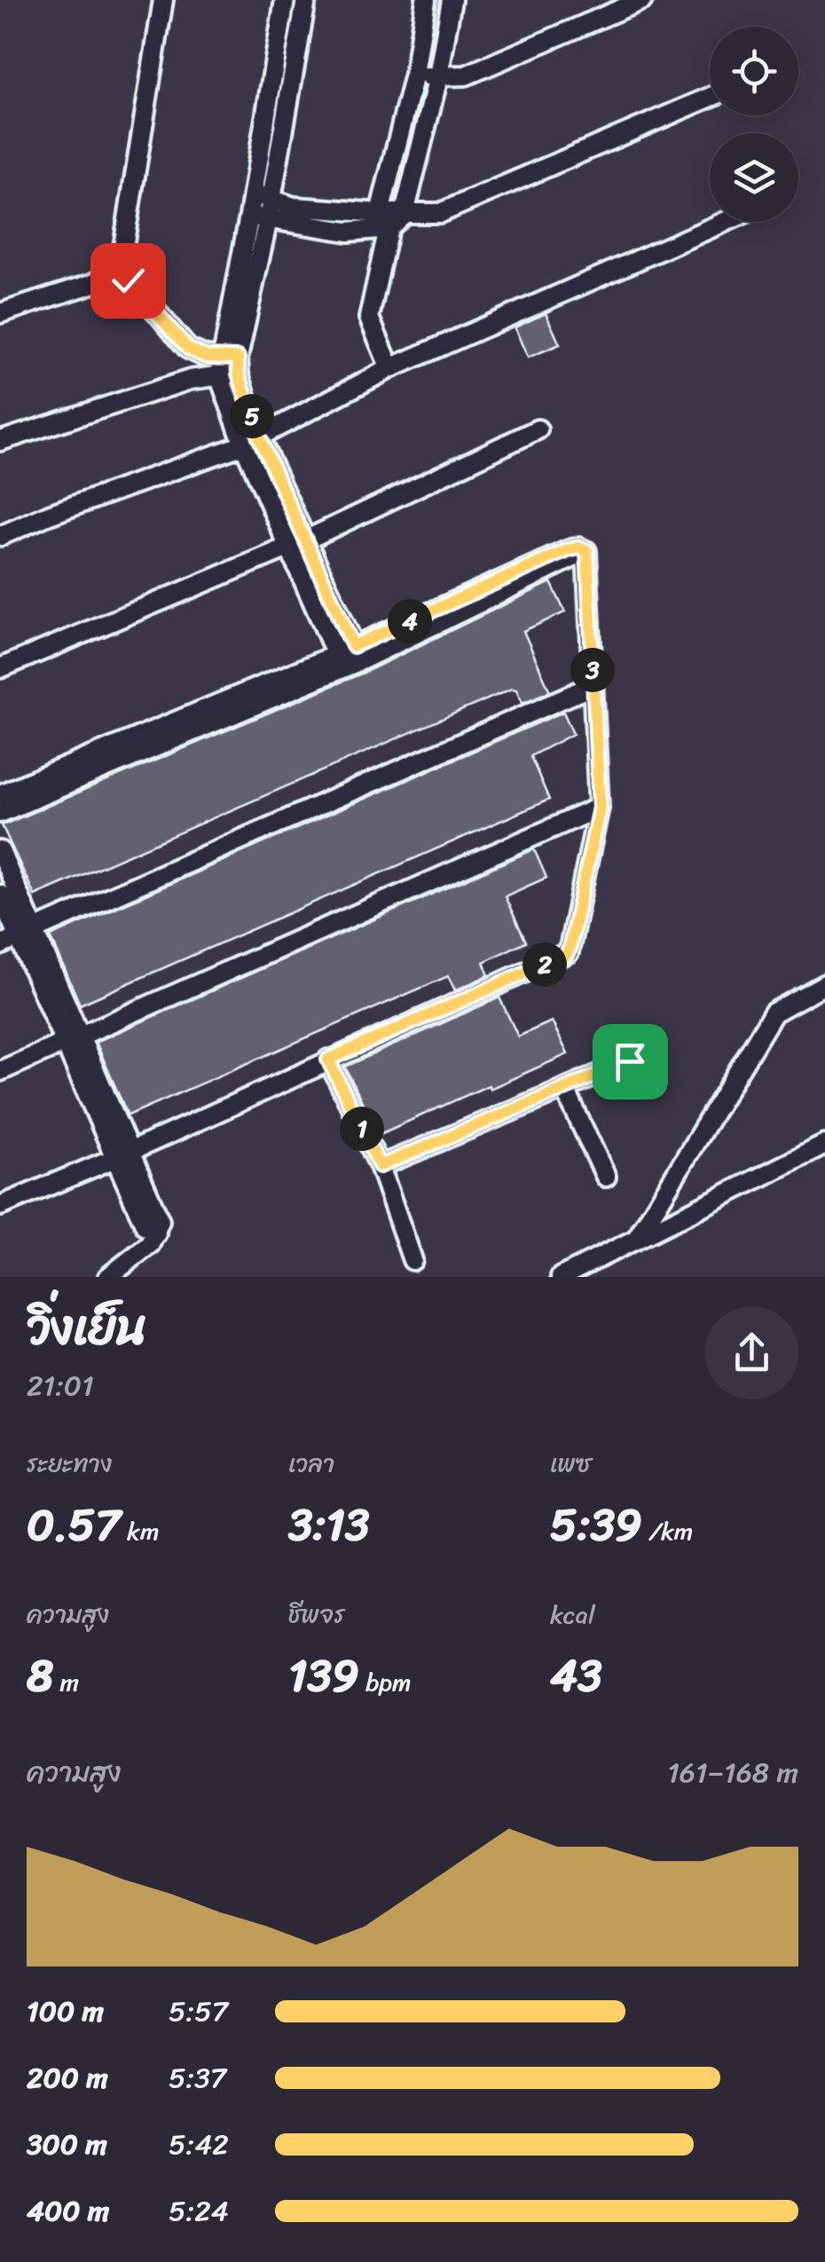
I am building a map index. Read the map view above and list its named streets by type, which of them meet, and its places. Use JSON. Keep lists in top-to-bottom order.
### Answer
{
  "page": {
    "pins": [
      "5",
      "4",
      "3",
      "2",
      "1"
    ],
    "heading": ["วิ่งเย็น", "21:01"],
    "stats": [
      ["ระยะทาง", "0.57 km"],
      ["เวลา", "3:13"],
      ["เพซ", "5:39 /km"],
      ["ความสูง", "8 m"],
      ["ชีพจร", "139 bpm"],
      ["kcal", "43"]
    ],
    "chart": ["ความสูง", "161–168 m"],
    "list": [
      {
        "name": "100 m",
        "note": "5:57"
      },
      {
        "name": "200 m",
        "note": "5:37"
      },
      {
        "name": "300 m",
        "note": "5:42"
      },
      {
        "name": "400 m",
        "note": "5:24"
      }
    ]
  }
}
